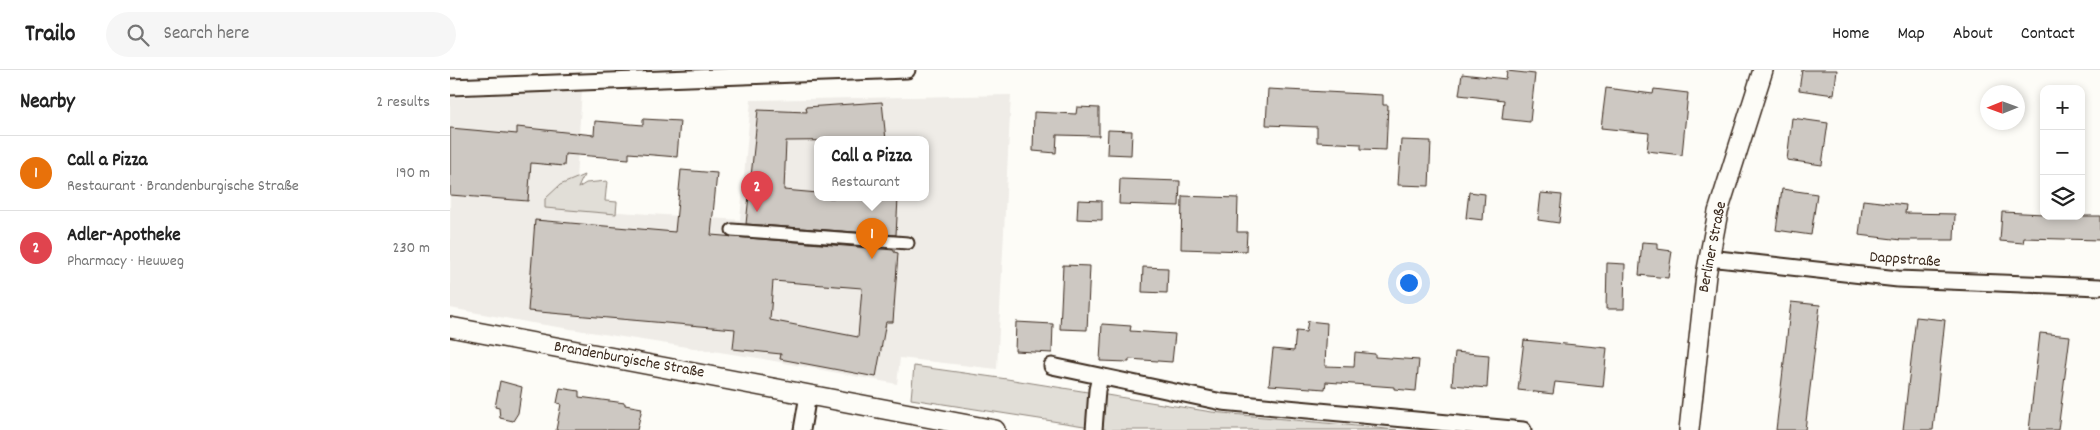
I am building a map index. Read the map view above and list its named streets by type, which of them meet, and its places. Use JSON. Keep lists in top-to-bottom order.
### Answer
{
  "streets": {
    "street": ["Berliner Straße", "Dappstraße", "Brandenburgische Straße"]
  },
  "crossings": [
    ["Berliner Straße", "Dappstraße"]
  ],
  "north": "left",
  "page": {
    "header": "Trailo",
    "search": "Search here",
    "nav": [
      "Home",
      "Map",
      "About",
      "Contact"
    ],
    "heading": ["Nearby", "2 results"],
    "map_buttons": ["+", "−"],
    "list": [
      {
        "mark": "1",
        "name": "Call a Pizza",
        "note": "Restaurant · Brandenburgische Straße",
        "value": "190 m"
      },
      {
        "mark": "2",
        "name": "Adler-Apotheke",
        "note": "Pharmacy · Heuweg",
        "value": "230 m"
      }
    ],
    "popup": ["Call a Pizza", "Restaurant"],
    "pins": ["2", "1"]
  }
}
